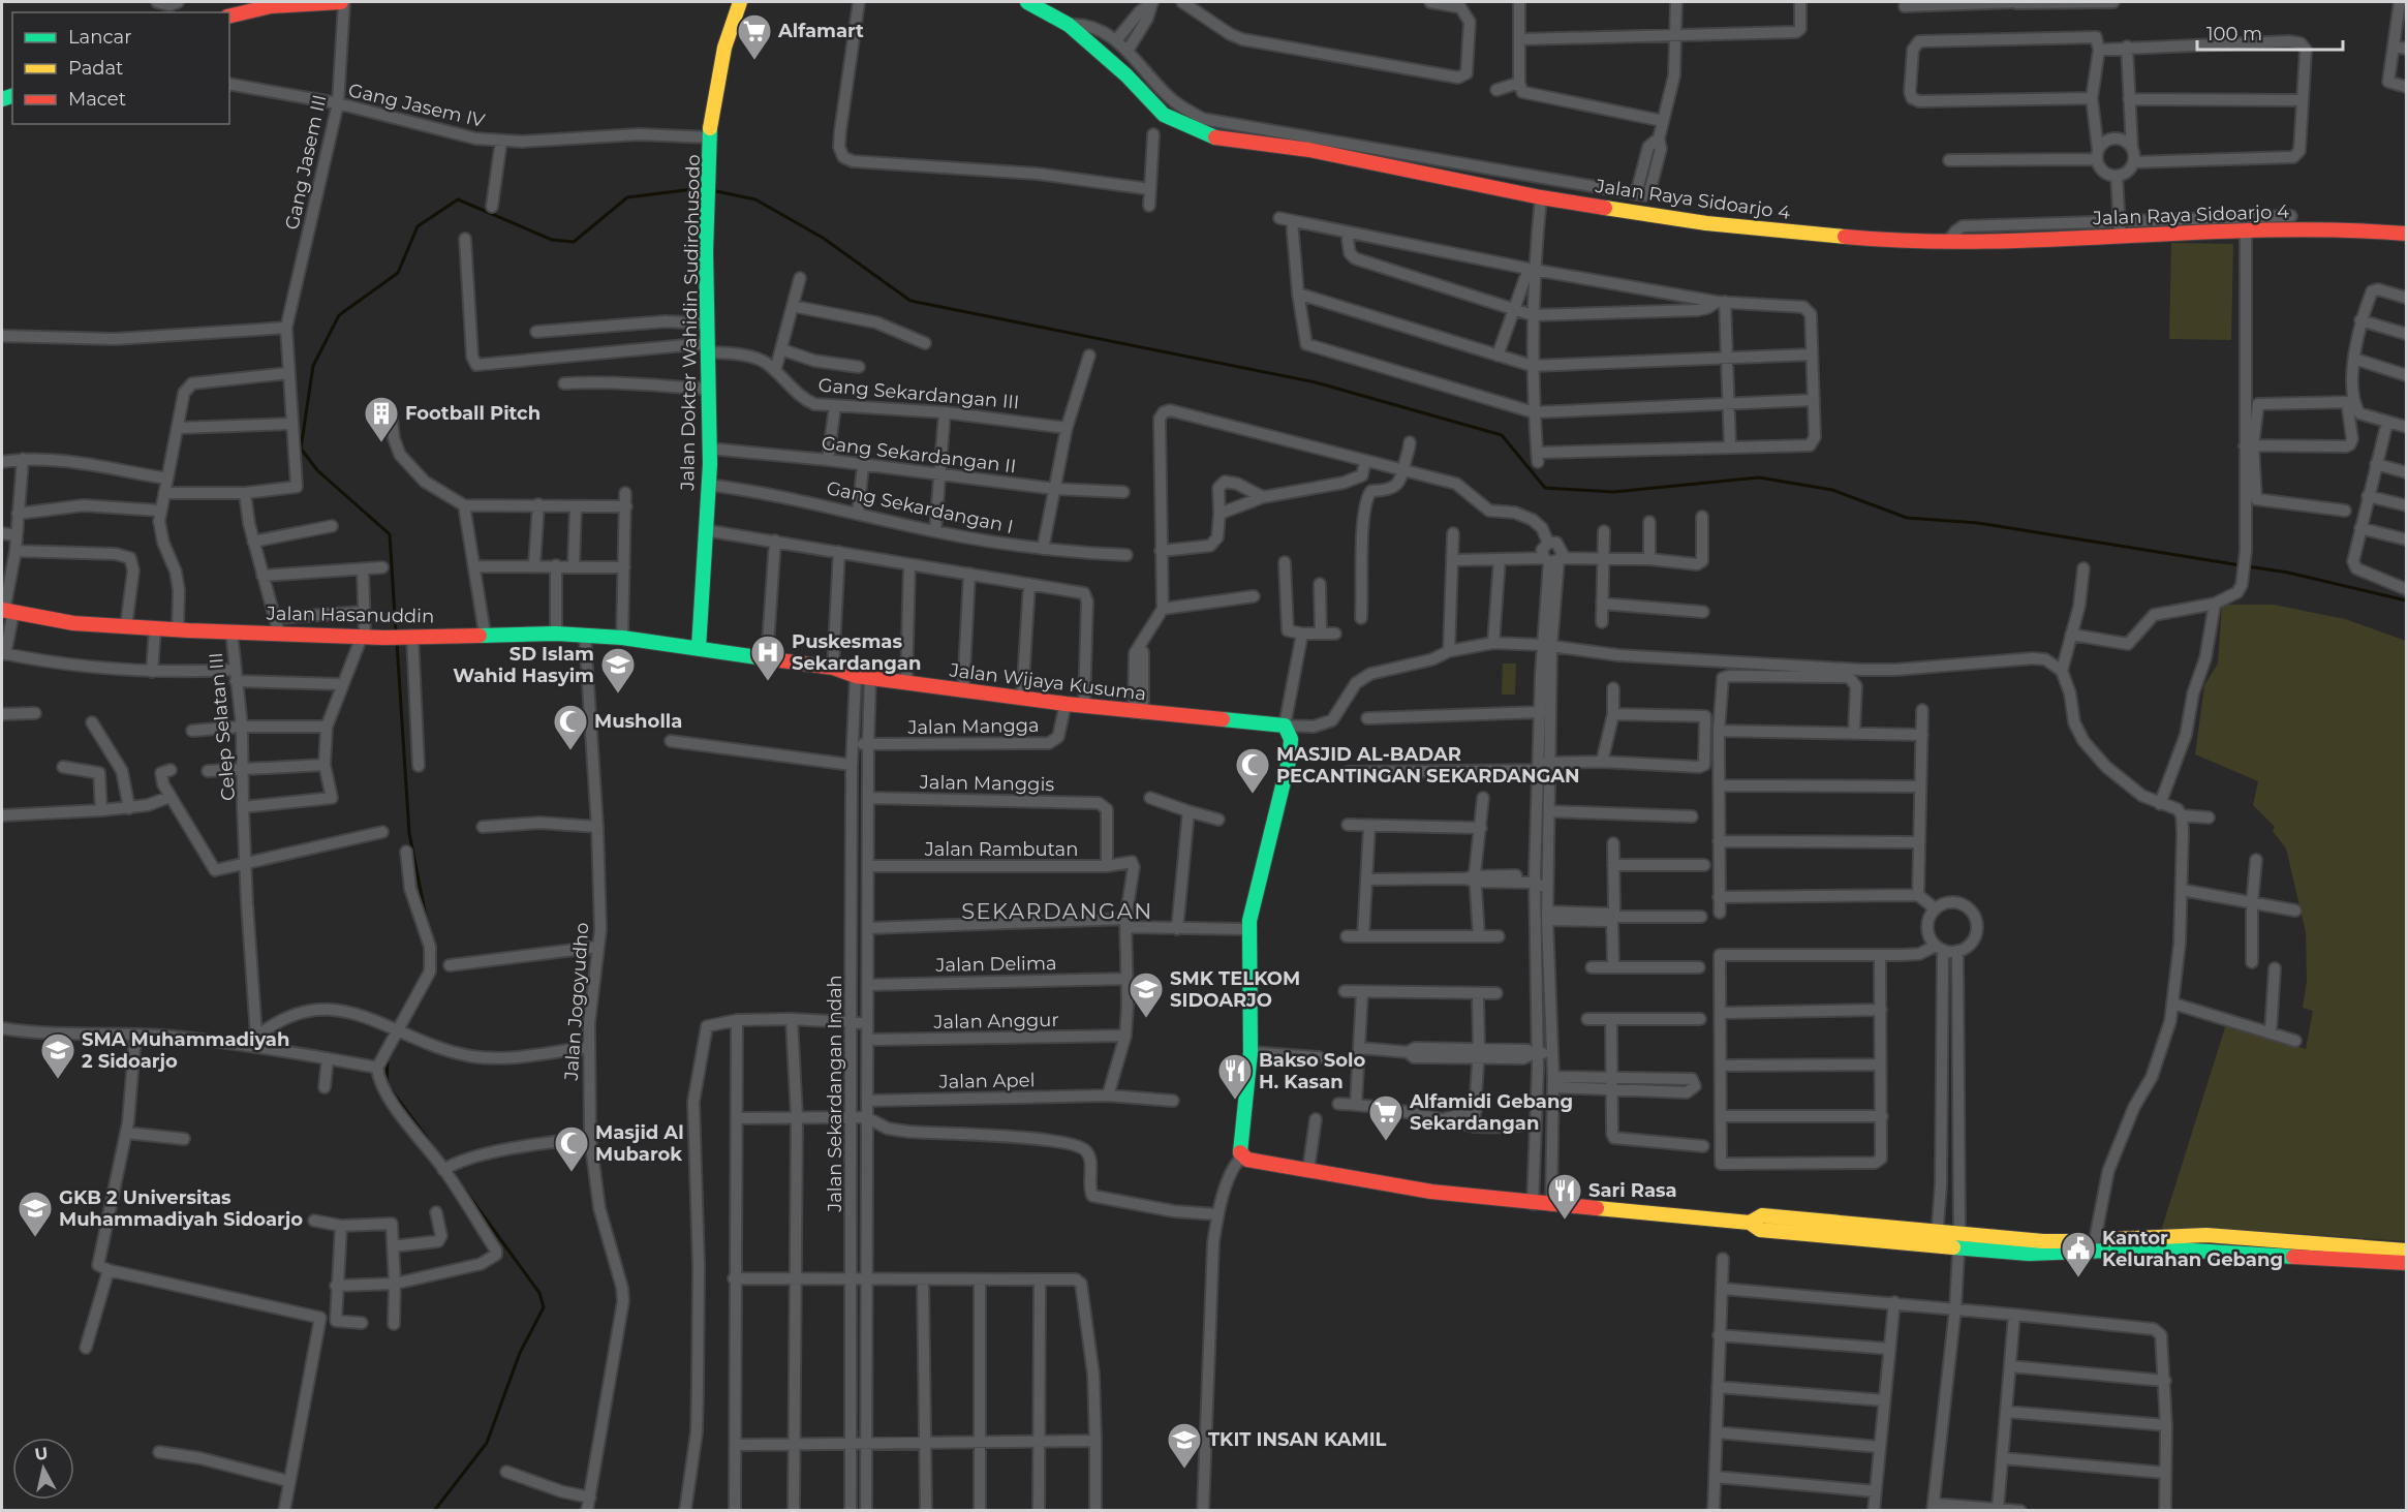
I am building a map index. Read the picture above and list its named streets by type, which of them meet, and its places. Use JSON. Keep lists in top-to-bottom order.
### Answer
{
  "streets": {
    "street": [
      "Gang Jasem IV",
      "Gang Jasem III",
      "Jalan Raya Sidoarjo 4",
      "Jalan Dokter Wahidin Sudirohusodo",
      "Gang Sekardangan III",
      "Gang Sekardangan II",
      "Gang Sekardangan I",
      "Jalan Hasanuddin",
      "Jalan Wijaya Kusuma",
      "Celep Selatan III",
      "Jalan Mangga",
      "Jalan Manggis",
      "Jalan Rambutan",
      "Jalan Delima",
      "Jalan Jogoyudho",
      "Jalan Anggur",
      "Jalan Apel",
      "Jalan Sekardangan Indah"
    ]
  },
  "crossings": [
    ["Gang Jasem IV", "Gang Jasem III"],
    ["Gang Jasem IV", "Jalan Dokter Wahidin Sudirohusodo"],
    ["Jalan Dokter Wahidin Sudirohusodo", "Gang Sekardangan III"],
    ["Jalan Dokter Wahidin Sudirohusodo", "Gang Sekardangan II"],
    ["Jalan Dokter Wahidin Sudirohusodo", "Gang Sekardangan I"],
    ["Jalan Dokter Wahidin Sudirohusodo", "Jalan Hasanuddin"],
    ["Jalan Dokter Wahidin Sudirohusodo", "Jalan Wijaya Kusuma"],
    ["Jalan Hasanuddin", "Jalan Wijaya Kusuma"],
    ["Jalan Hasanuddin", "Celep Selatan III"],
    ["Jalan Hasanuddin", "Jalan Jogoyudho"],
    ["Jalan Wijaya Kusuma", "Jalan Mangga"],
    ["Jalan Wijaya Kusuma", "Jalan Sekardangan Indah"],
    ["Jalan Mangga", "Jalan Sekardangan Indah"],
    ["Jalan Manggis", "Jalan Rambutan"],
    ["Jalan Manggis", "Jalan Sekardangan Indah"],
    ["Jalan Rambutan", "Jalan Sekardangan Indah"],
    ["Jalan Delima", "Jalan Sekardangan Indah"],
    ["Jalan Anggur", "Jalan Sekardangan Indah"],
    ["Jalan Apel", "Jalan Sekardangan Indah"]
  ],
  "districts": ["SEKARDANGAN"],
  "places": {
    "supermarket": ["Alfamart", "Alfamidi Gebang Sekardangan"],
    "building": ["Football Pitch"],
    "hospital": ["Puskesmas Sekardangan"],
    "school or university": [
      "SD Islam Wahid Hasyim",
      "SMK TELKOM SIDOARJO",
      "SMA Muhammadiyah 2 Sidoarjo",
      "GKB 2 Universitas Muhammadiyah Sidoarjo",
      "TKIT INSAN KAMIL"
    ],
    "mosque": ["Musholla", "MASJID AL-BADAR PECANTINGAN SEKARDANGAN", "Masjid Al Mubarok"],
    "restaurant": ["Bakso Solo H. Kasan", "Sari Rasa"],
    "public building": ["Kantor Kelurahan Gebang"]
  },
  "legend": ["Lancar", "Padat", "Macet"],
  "scale_bar": "100 m",
  "north": "top"
}
